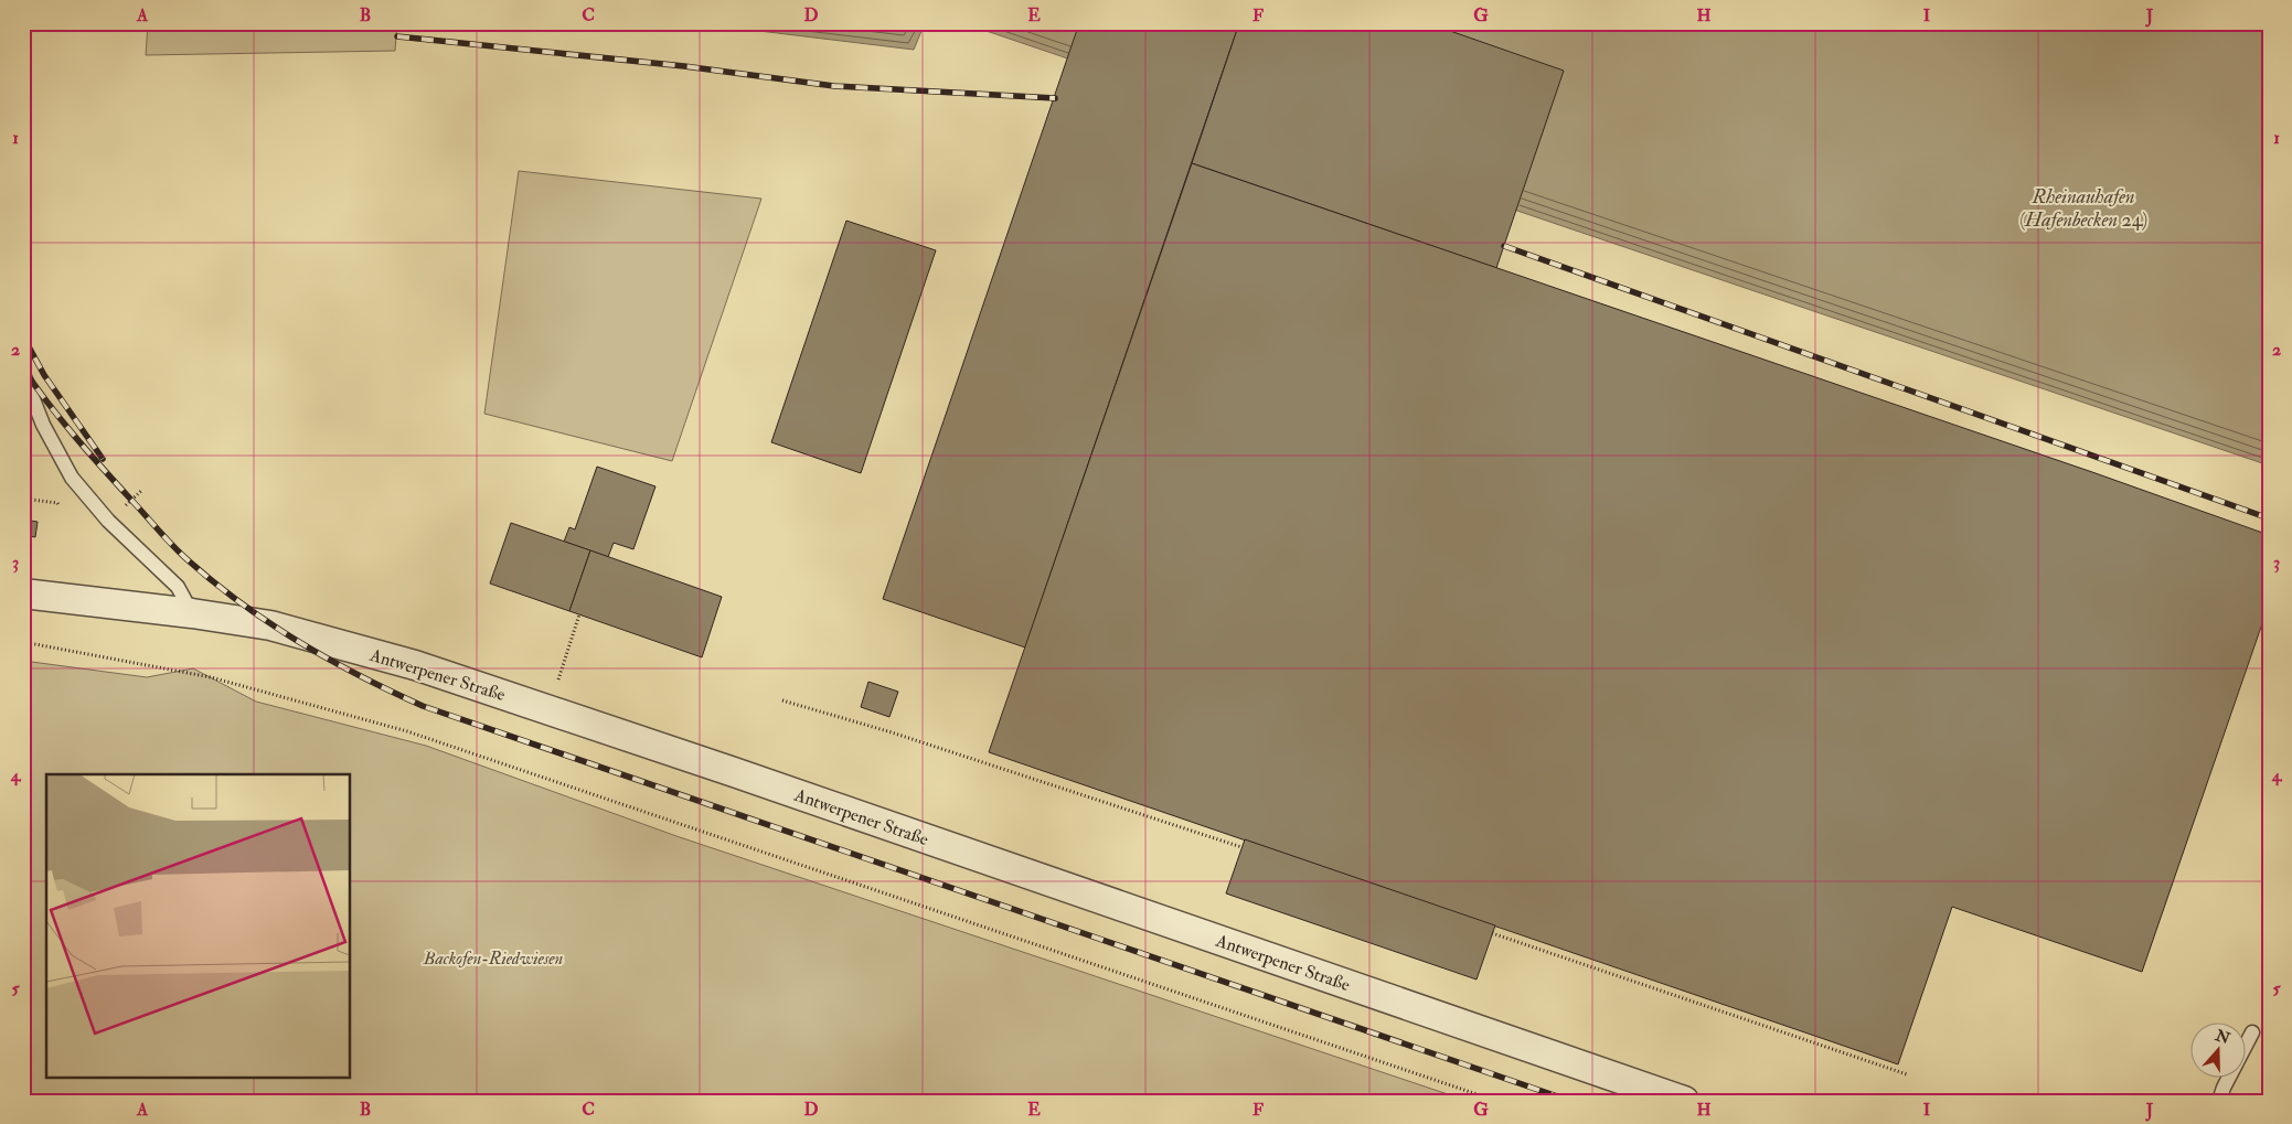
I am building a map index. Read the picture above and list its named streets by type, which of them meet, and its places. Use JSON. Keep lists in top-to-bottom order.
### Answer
{
  "streets": {
    "street": ["Antwerpener Straße"]
  },
  "water": ["Rheinauhafen (Hafenbecken 24)"],
  "parks": ["Backofen-Riedwiesen"],
  "north": "top",
  "grid": {
    "columns": [
      "A",
      "B",
      "C",
      "D",
      "E",
      "F",
      "G",
      "H",
      "I",
      "J"
    ],
    "rows": [
      "1",
      "2",
      "3",
      "4",
      "5"
    ]
  }
}
